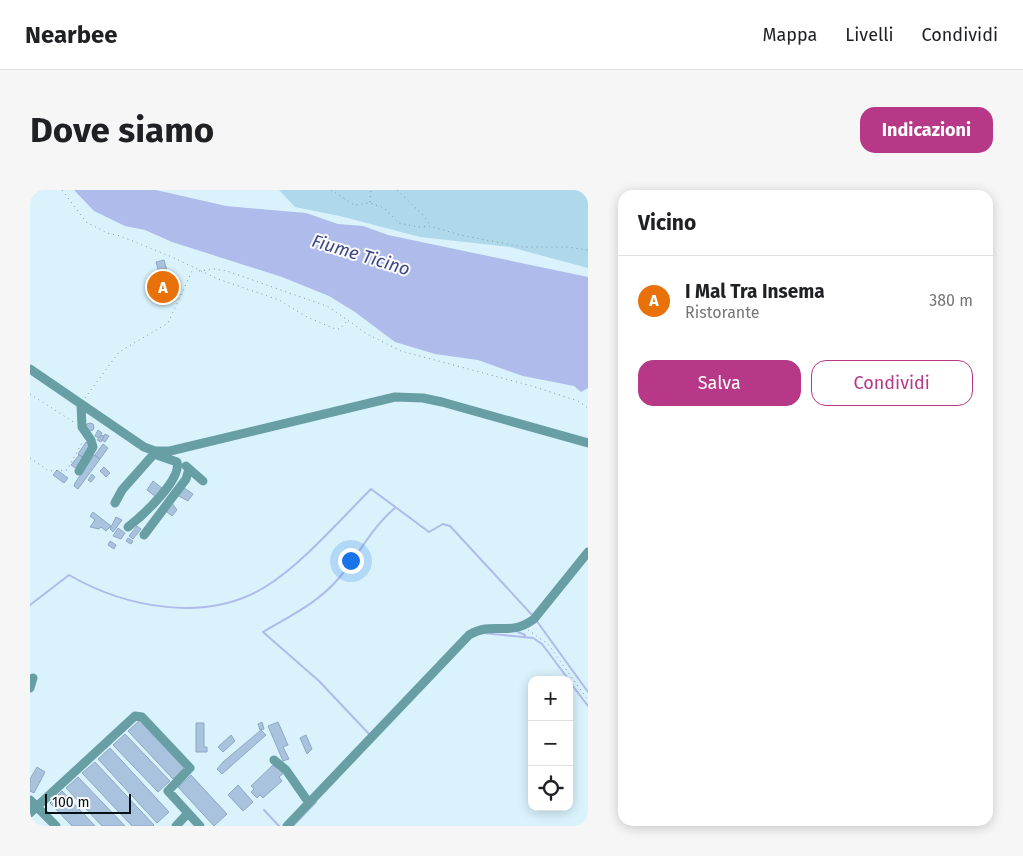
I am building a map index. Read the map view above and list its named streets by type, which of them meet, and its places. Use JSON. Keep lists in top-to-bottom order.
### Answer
{
  "water": ["Fiume Ticino"],
  "scale_bar": "100 m",
  "page": {
    "header": "Nearbee",
    "nav": ["Mappa", "Livelli", "Condividi"],
    "buttons": [
      "Indicazioni",
      ["Salva", "Condividi"]
    ],
    "title": "Dove siamo",
    "heading": "Vicino",
    "list": [
      {
        "mark": "A",
        "name": "I Mal Tra Insema",
        "note": "Ristorante",
        "value": "380 m"
      }
    ],
    "pins": "A",
    "map_buttons": ["+", "−"],
    "scale": "100 m"
  }
}
